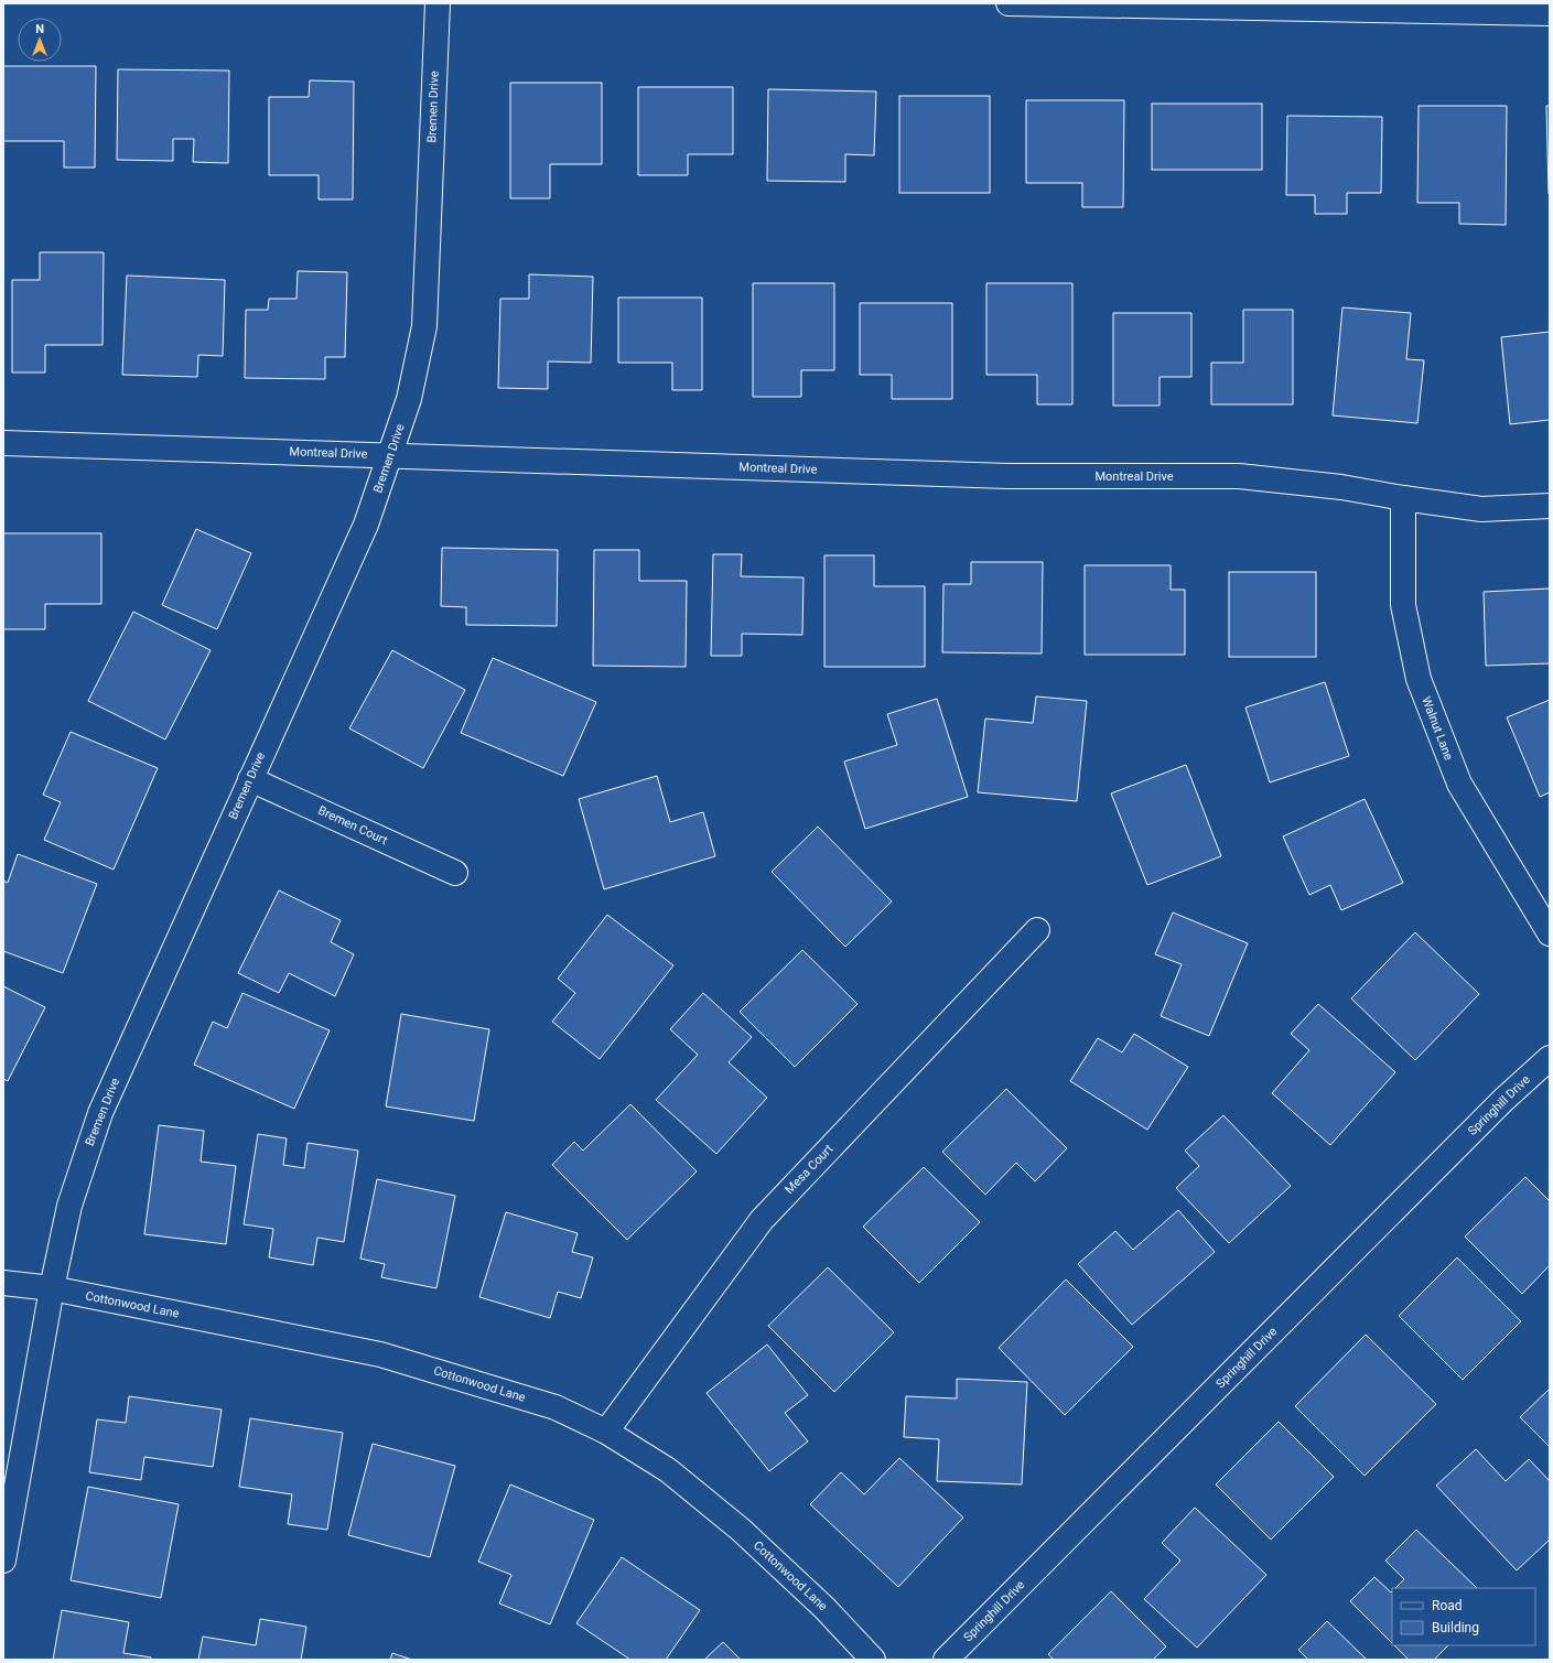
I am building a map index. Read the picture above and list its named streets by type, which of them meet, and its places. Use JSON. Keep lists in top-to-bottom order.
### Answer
{
  "streets": {
    "street": [
      "Bremen Drive",
      "Montreal Drive",
      "Walnut Lane",
      "Bremen Court",
      "Springhill Drive",
      "Mesa Court",
      "Cottonwood Lane"
    ]
  },
  "crossings": [
    ["Bremen Drive", "Montreal Drive"],
    ["Bremen Drive", "Bremen Court"],
    ["Bremen Drive", "Cottonwood Lane"],
    ["Montreal Drive", "Walnut Lane"],
    ["Mesa Court", "Cottonwood Lane"]
  ],
  "legend": ["Road", "Building"],
  "north": "top"
}
